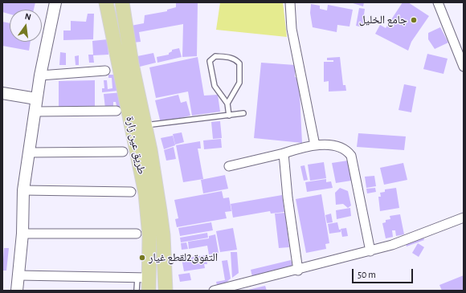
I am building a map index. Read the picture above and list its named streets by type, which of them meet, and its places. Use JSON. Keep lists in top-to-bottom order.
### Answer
{
  "streets": {
    "main road": ["طريق عين زارة"]
  },
  "places": ["جامع الخليل", "التفوق2لقطع غيار"],
  "scale_bar": "50 m",
  "north": "top"
}
